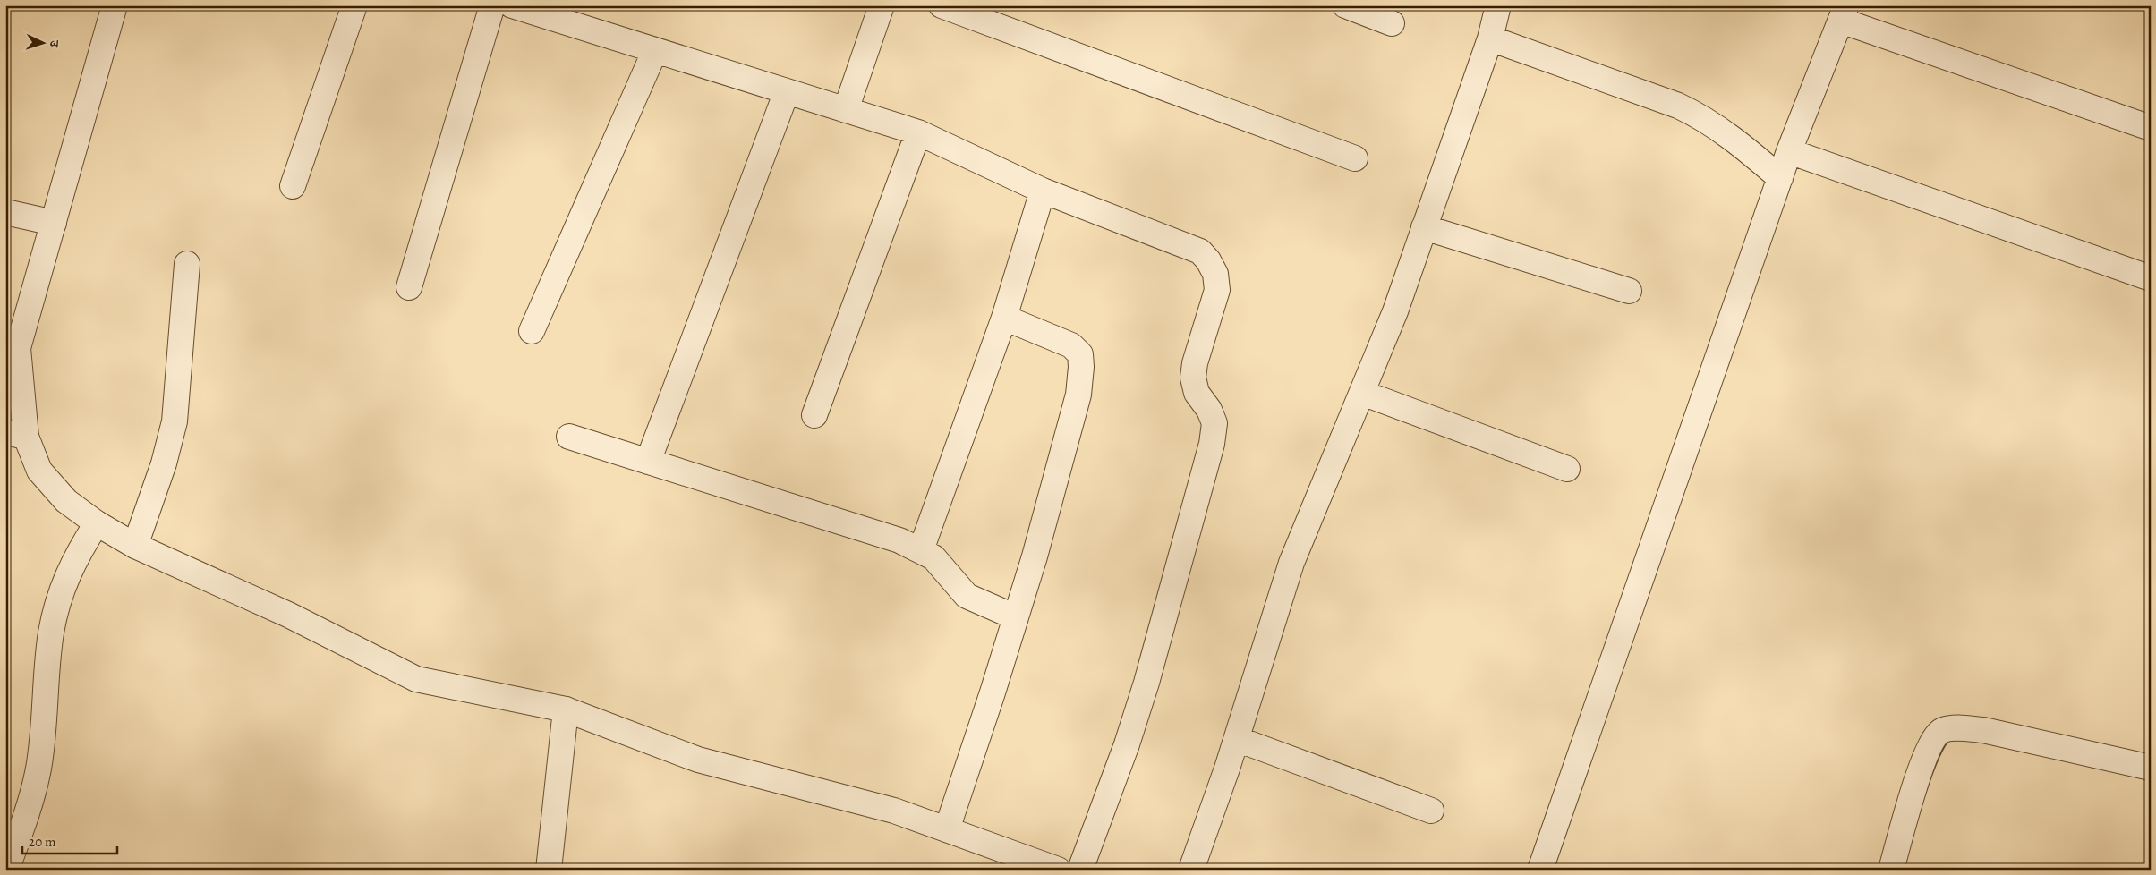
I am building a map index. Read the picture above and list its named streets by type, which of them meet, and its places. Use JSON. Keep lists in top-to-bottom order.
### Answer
{
  "scale_bar": "20 m",
  "north": "right"
}
